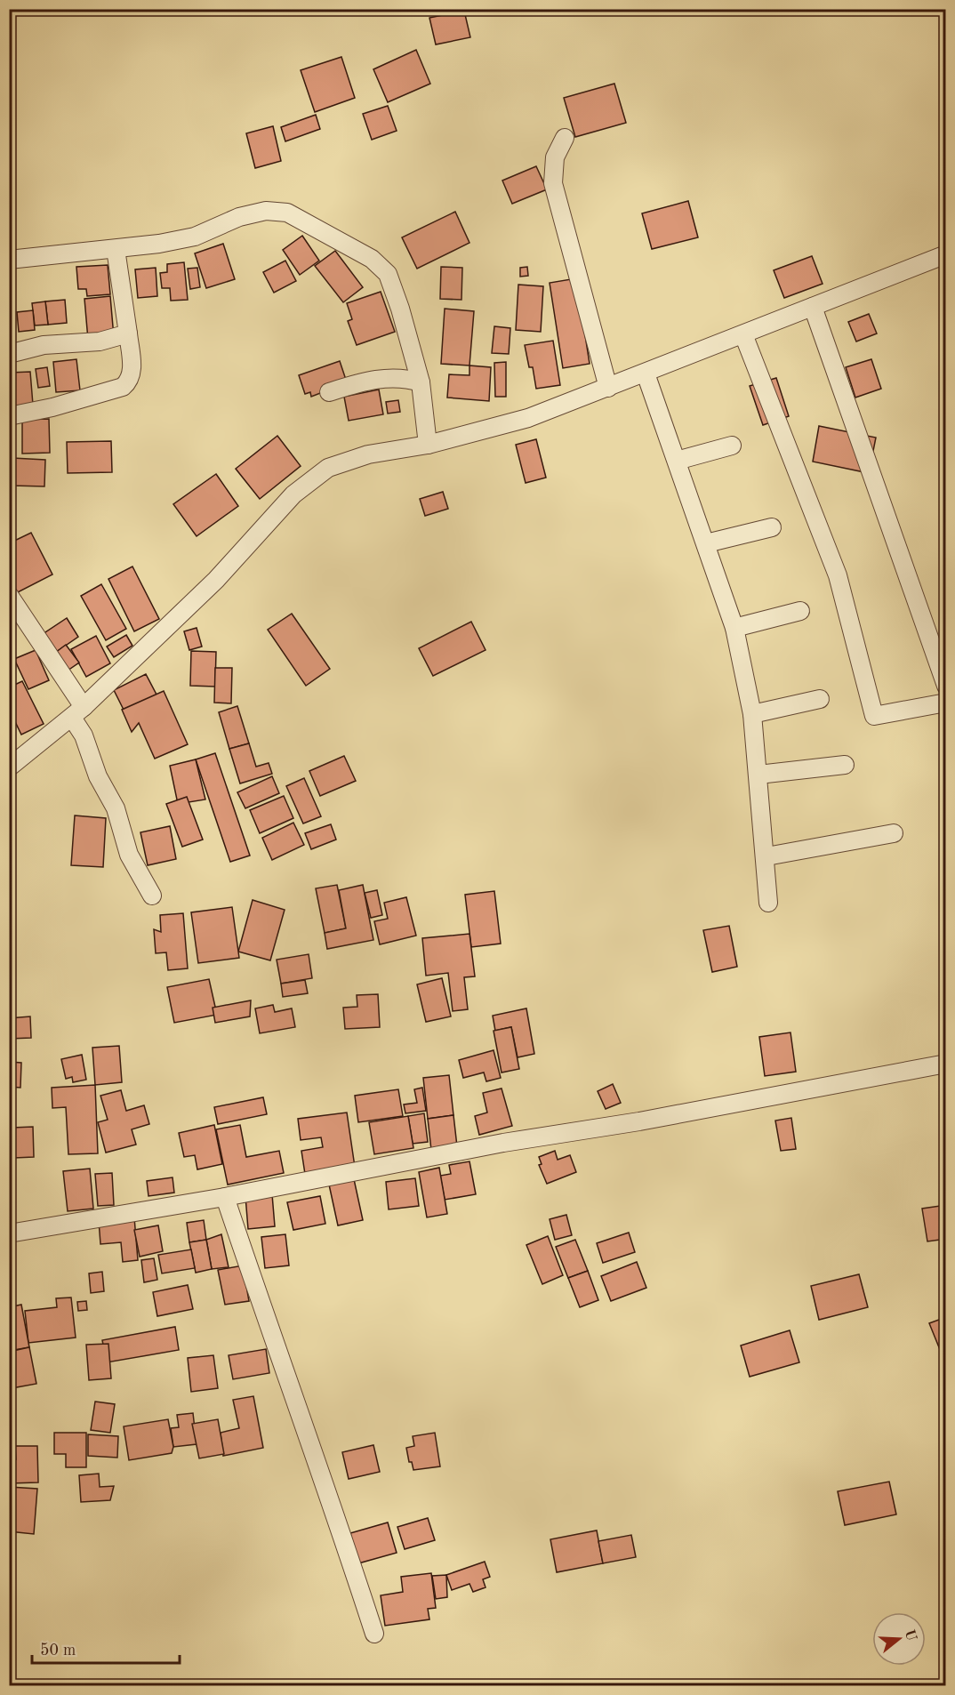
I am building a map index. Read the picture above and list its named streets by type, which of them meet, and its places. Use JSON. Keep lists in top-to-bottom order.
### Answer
{
  "scale_bar": "50 m",
  "north": "right"
}
